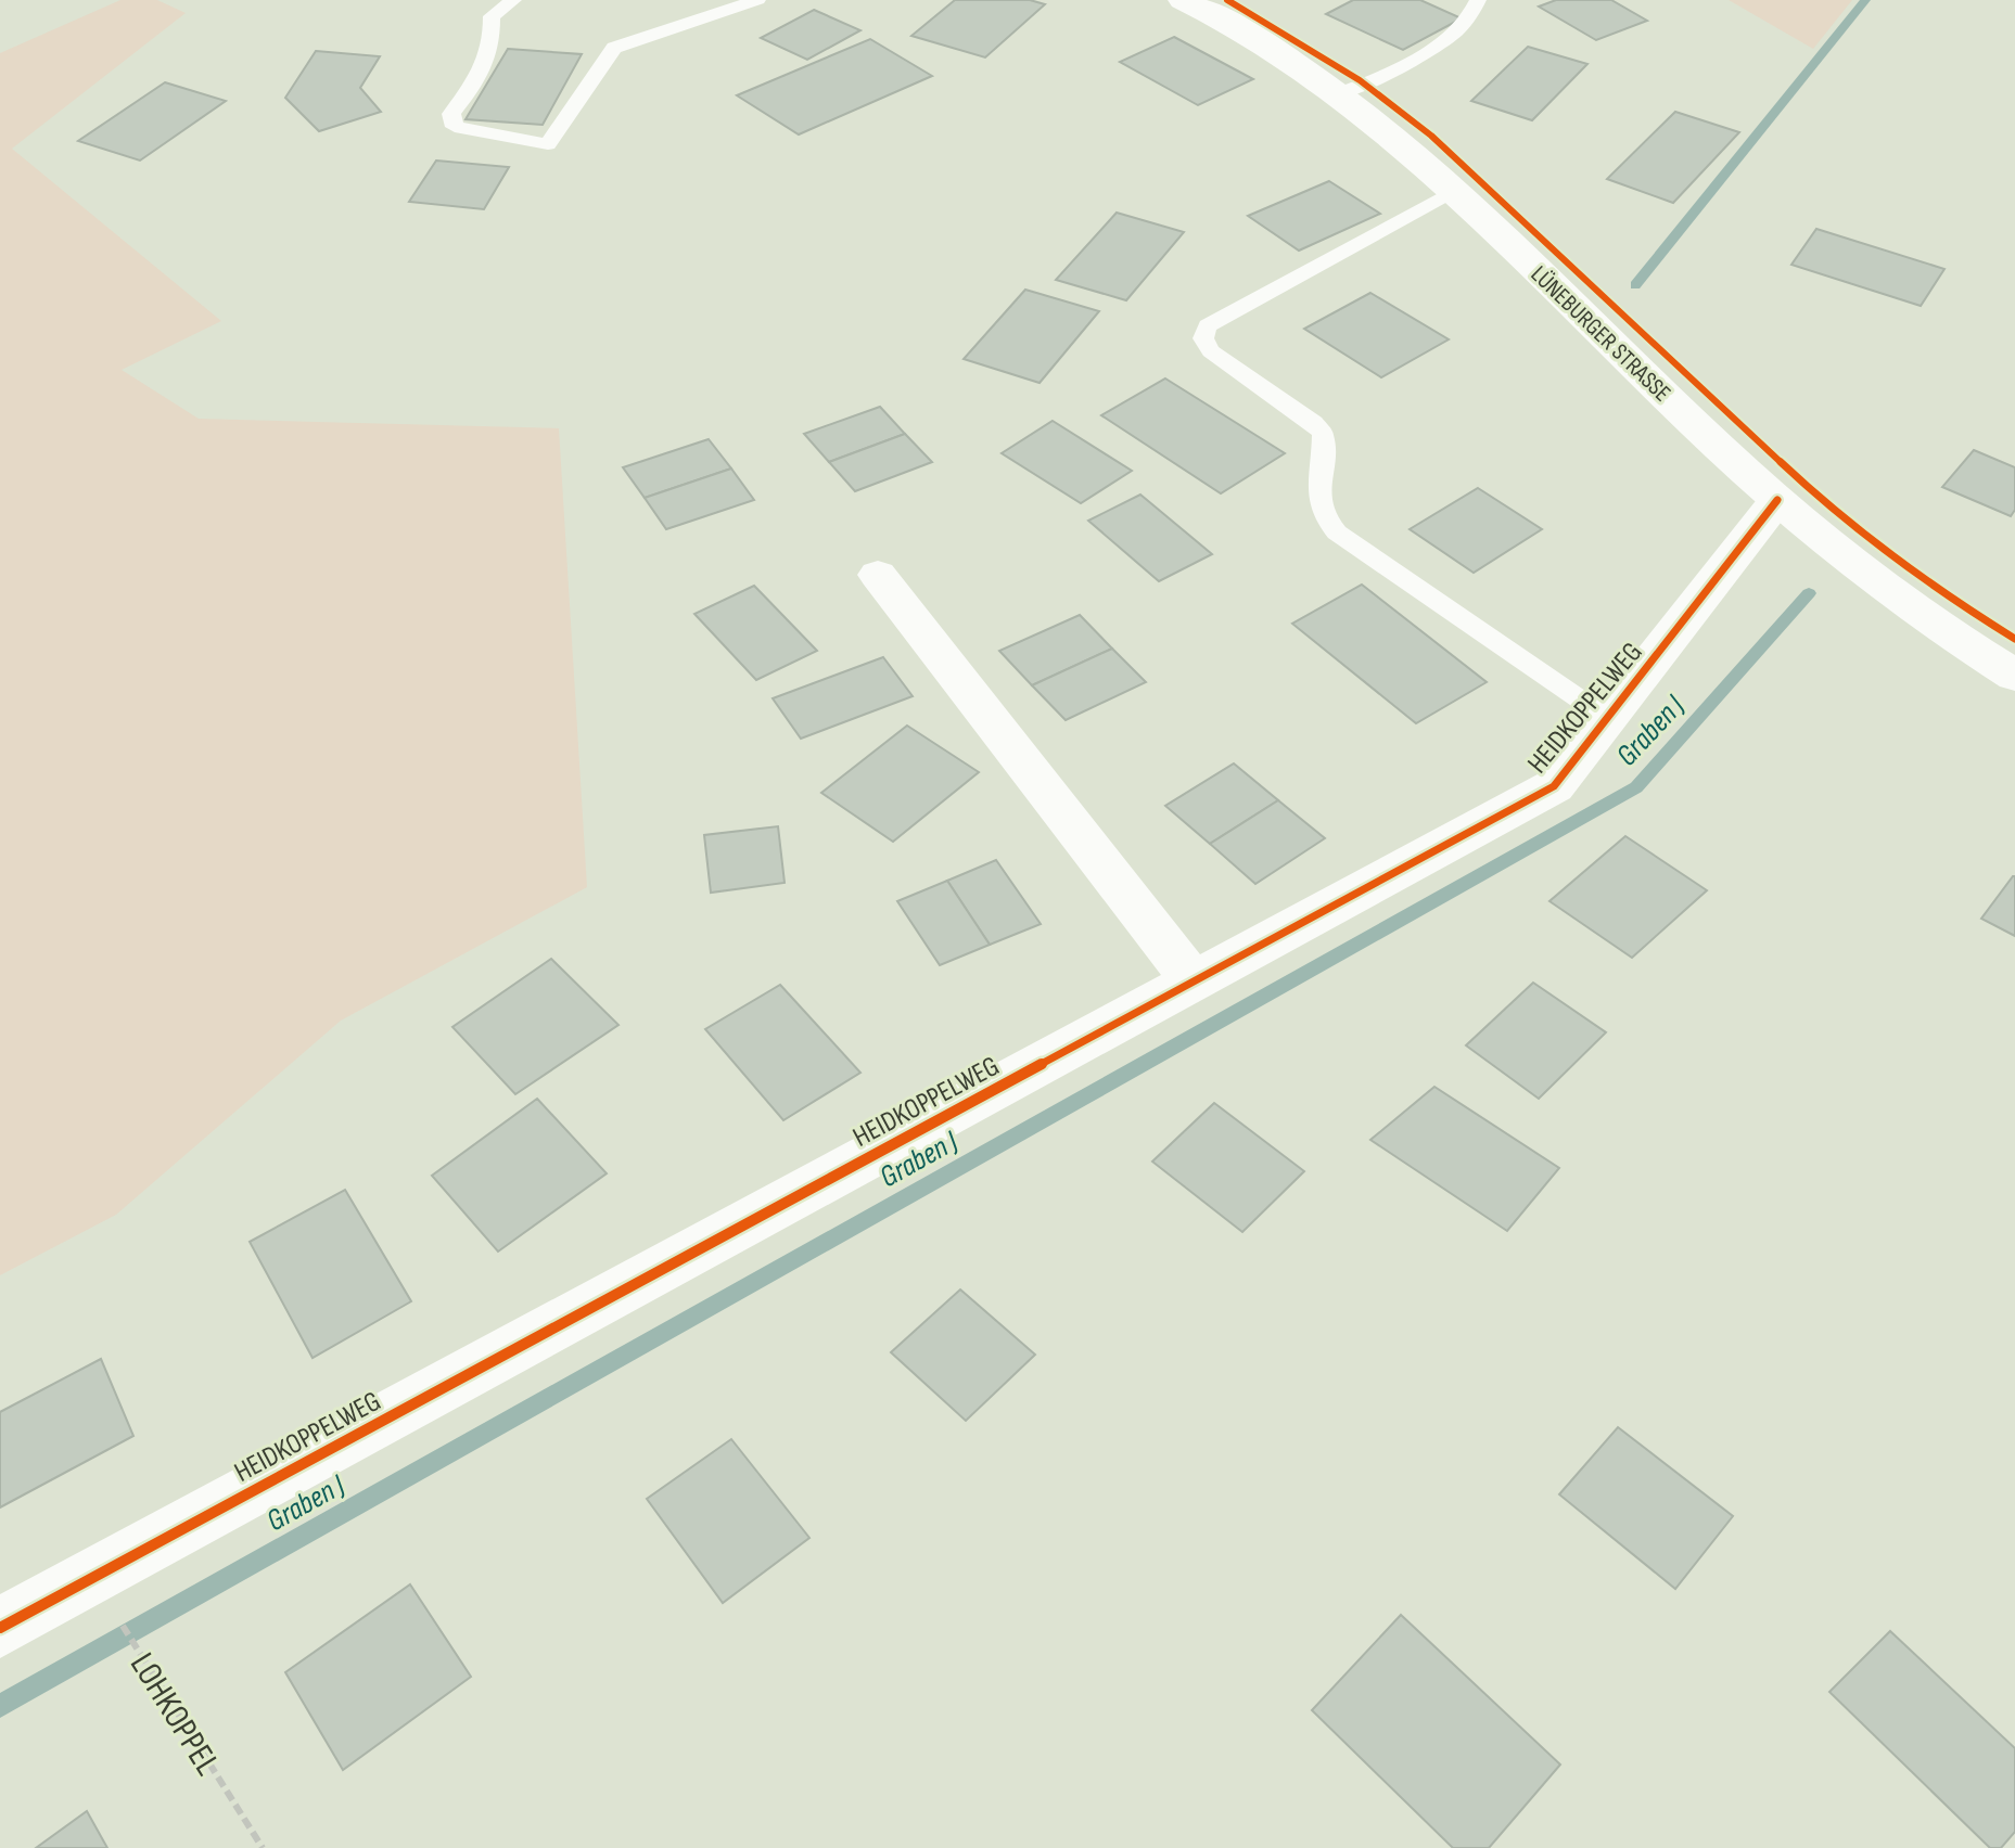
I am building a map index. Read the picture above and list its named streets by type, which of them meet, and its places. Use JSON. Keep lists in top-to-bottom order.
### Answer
{
  "streets": {
    "street": ["LÜNEBURGER STRASSE", "HEIDKOPPELWEG"],
    "path": ["LOHKOPPEL"]
  },
  "crossings": [
    ["LÜNEBURGER STRASSE", "HEIDKOPPELWEG"],
    ["HEIDKOPPELWEG", "LOHKOPPEL"]
  ],
  "water": ["Graben J"]
}
